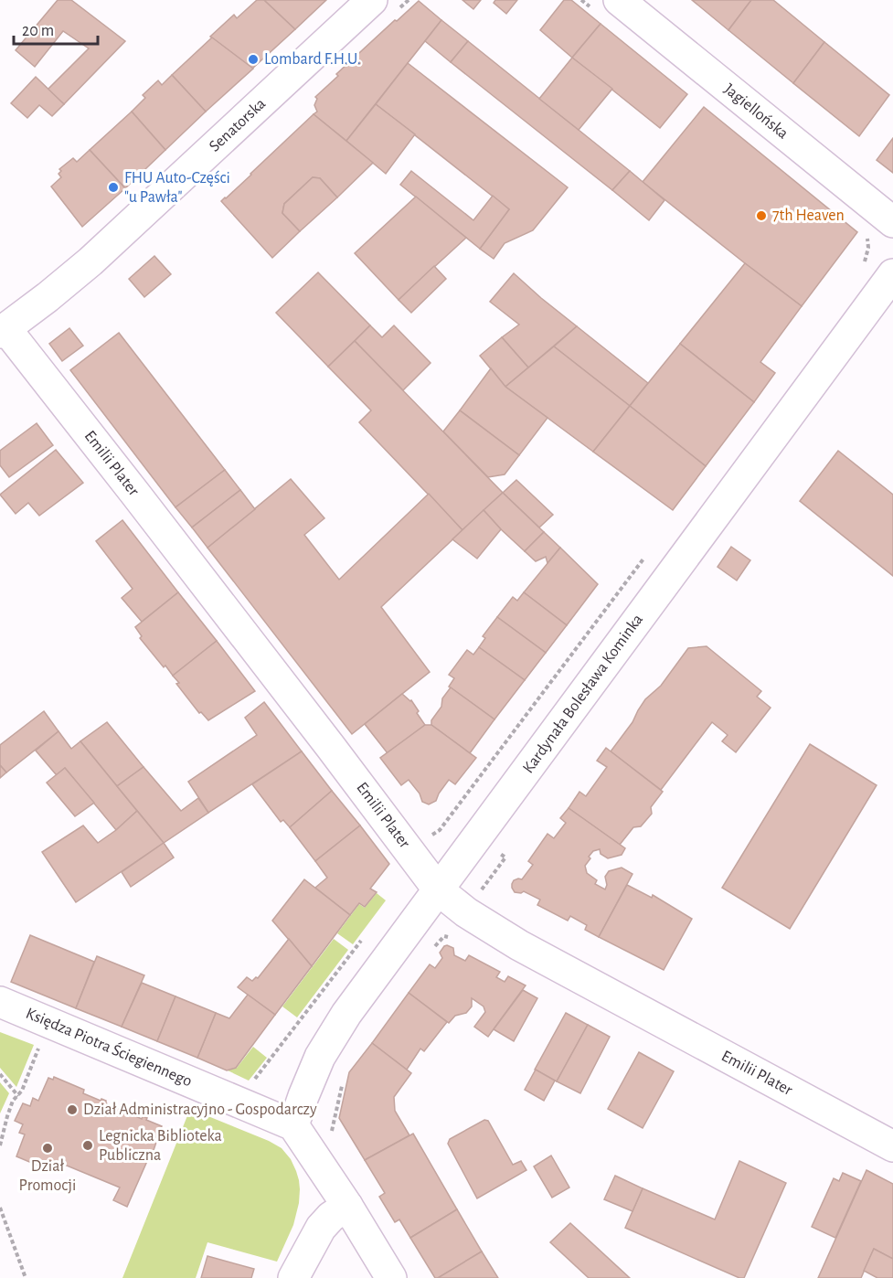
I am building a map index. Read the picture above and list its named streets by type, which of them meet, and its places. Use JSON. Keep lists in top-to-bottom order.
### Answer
{
  "streets": {
    "street": [
      "Jagiellońska",
      "Senatorska",
      "Emilii Plater",
      "Kardynała Bolesława Kominka",
      "Księdza Piotra Ściegiennego"
    ]
  },
  "crossings": [
    ["Senatorska", "Emilii Plater"],
    ["Emilii Plater", "Kardynała Bolesława Kominka"],
    ["Kardynała Bolesława Kominka", "Księdza Piotra Ściegiennego"]
  ],
  "places": [
    "Lombard F.H.U.",
    "FHU Auto-Części \"u Pawła\"",
    "7th Heaven",
    "Dział Administracyjno - Gospodarczy",
    "Legnicka Biblioteka Publiczna",
    "Dział Promocji"
  ],
  "scale_bar": "20 m"
}
